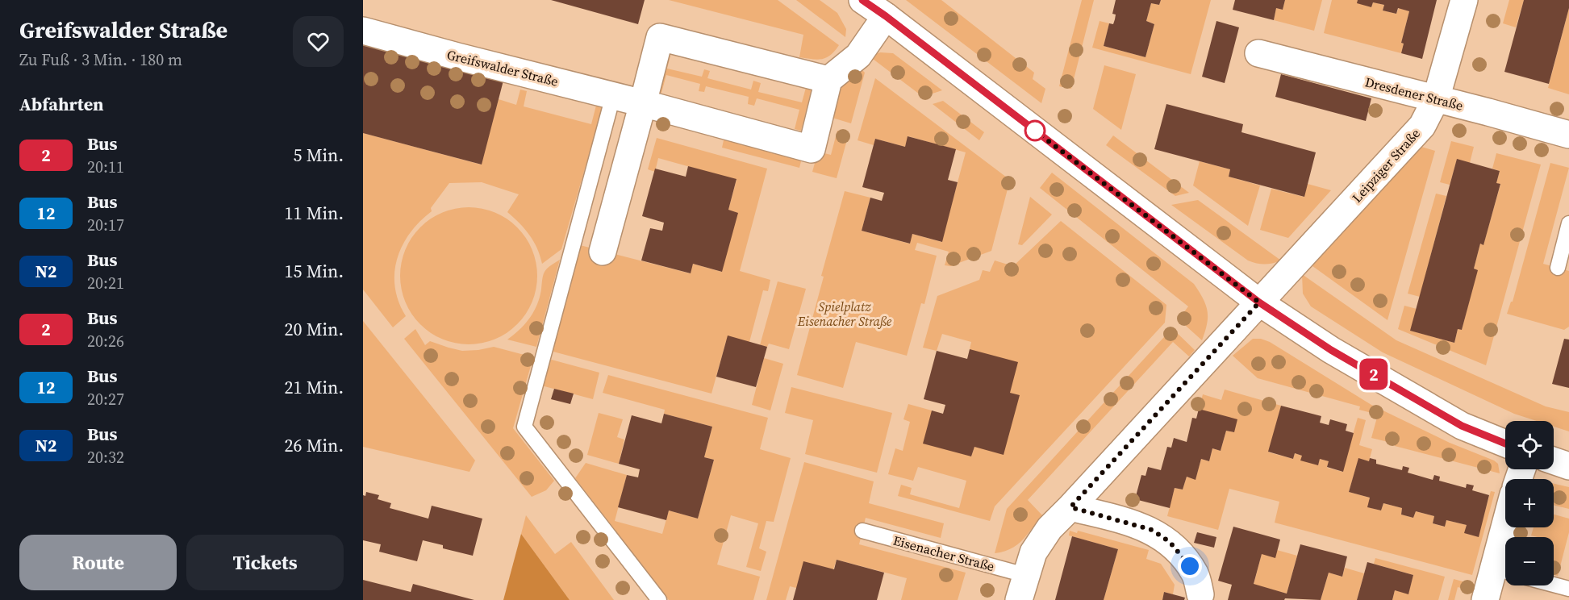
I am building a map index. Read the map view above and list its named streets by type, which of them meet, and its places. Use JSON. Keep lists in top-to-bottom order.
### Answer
{
  "streets": {
    "street": ["Greifswalder Straße", "Dresdener Straße", "Leipziger Straße"],
    "lane": ["Eisenacher Straße"]
  },
  "crossings": [
    ["Dresdener Straße", "Leipziger Straße"]
  ],
  "parks": ["Spielplatz Eisenacher Straße"],
  "lines": ["bus line 2"],
  "page": {
    "heading": [
      ["Greifswalder Straße", "Zu Fuß · 3 Min. · 180 m"],
      "Abfahrten"
    ],
    "on_map": "2",
    "list": [
      {
        "mark": "2",
        "name": "Bus",
        "note": "20:11",
        "value": "5 Min."
      },
      {
        "mark": "12",
        "name": "Bus",
        "note": "20:17",
        "value": "11 Min."
      },
      {
        "mark": "N2",
        "name": "Bus",
        "note": "20:21",
        "value": "15 Min."
      },
      {
        "mark": "2",
        "name": "Bus",
        "note": "20:26",
        "value": "20 Min."
      },
      {
        "mark": "12",
        "name": "Bus",
        "note": "20:27",
        "value": "21 Min."
      },
      {
        "mark": "N2",
        "name": "Bus",
        "note": "20:32",
        "value": "26 Min."
      }
    ],
    "map_buttons": ["+", "−"],
    "buttons": ["Route", "Tickets"]
  }
}
